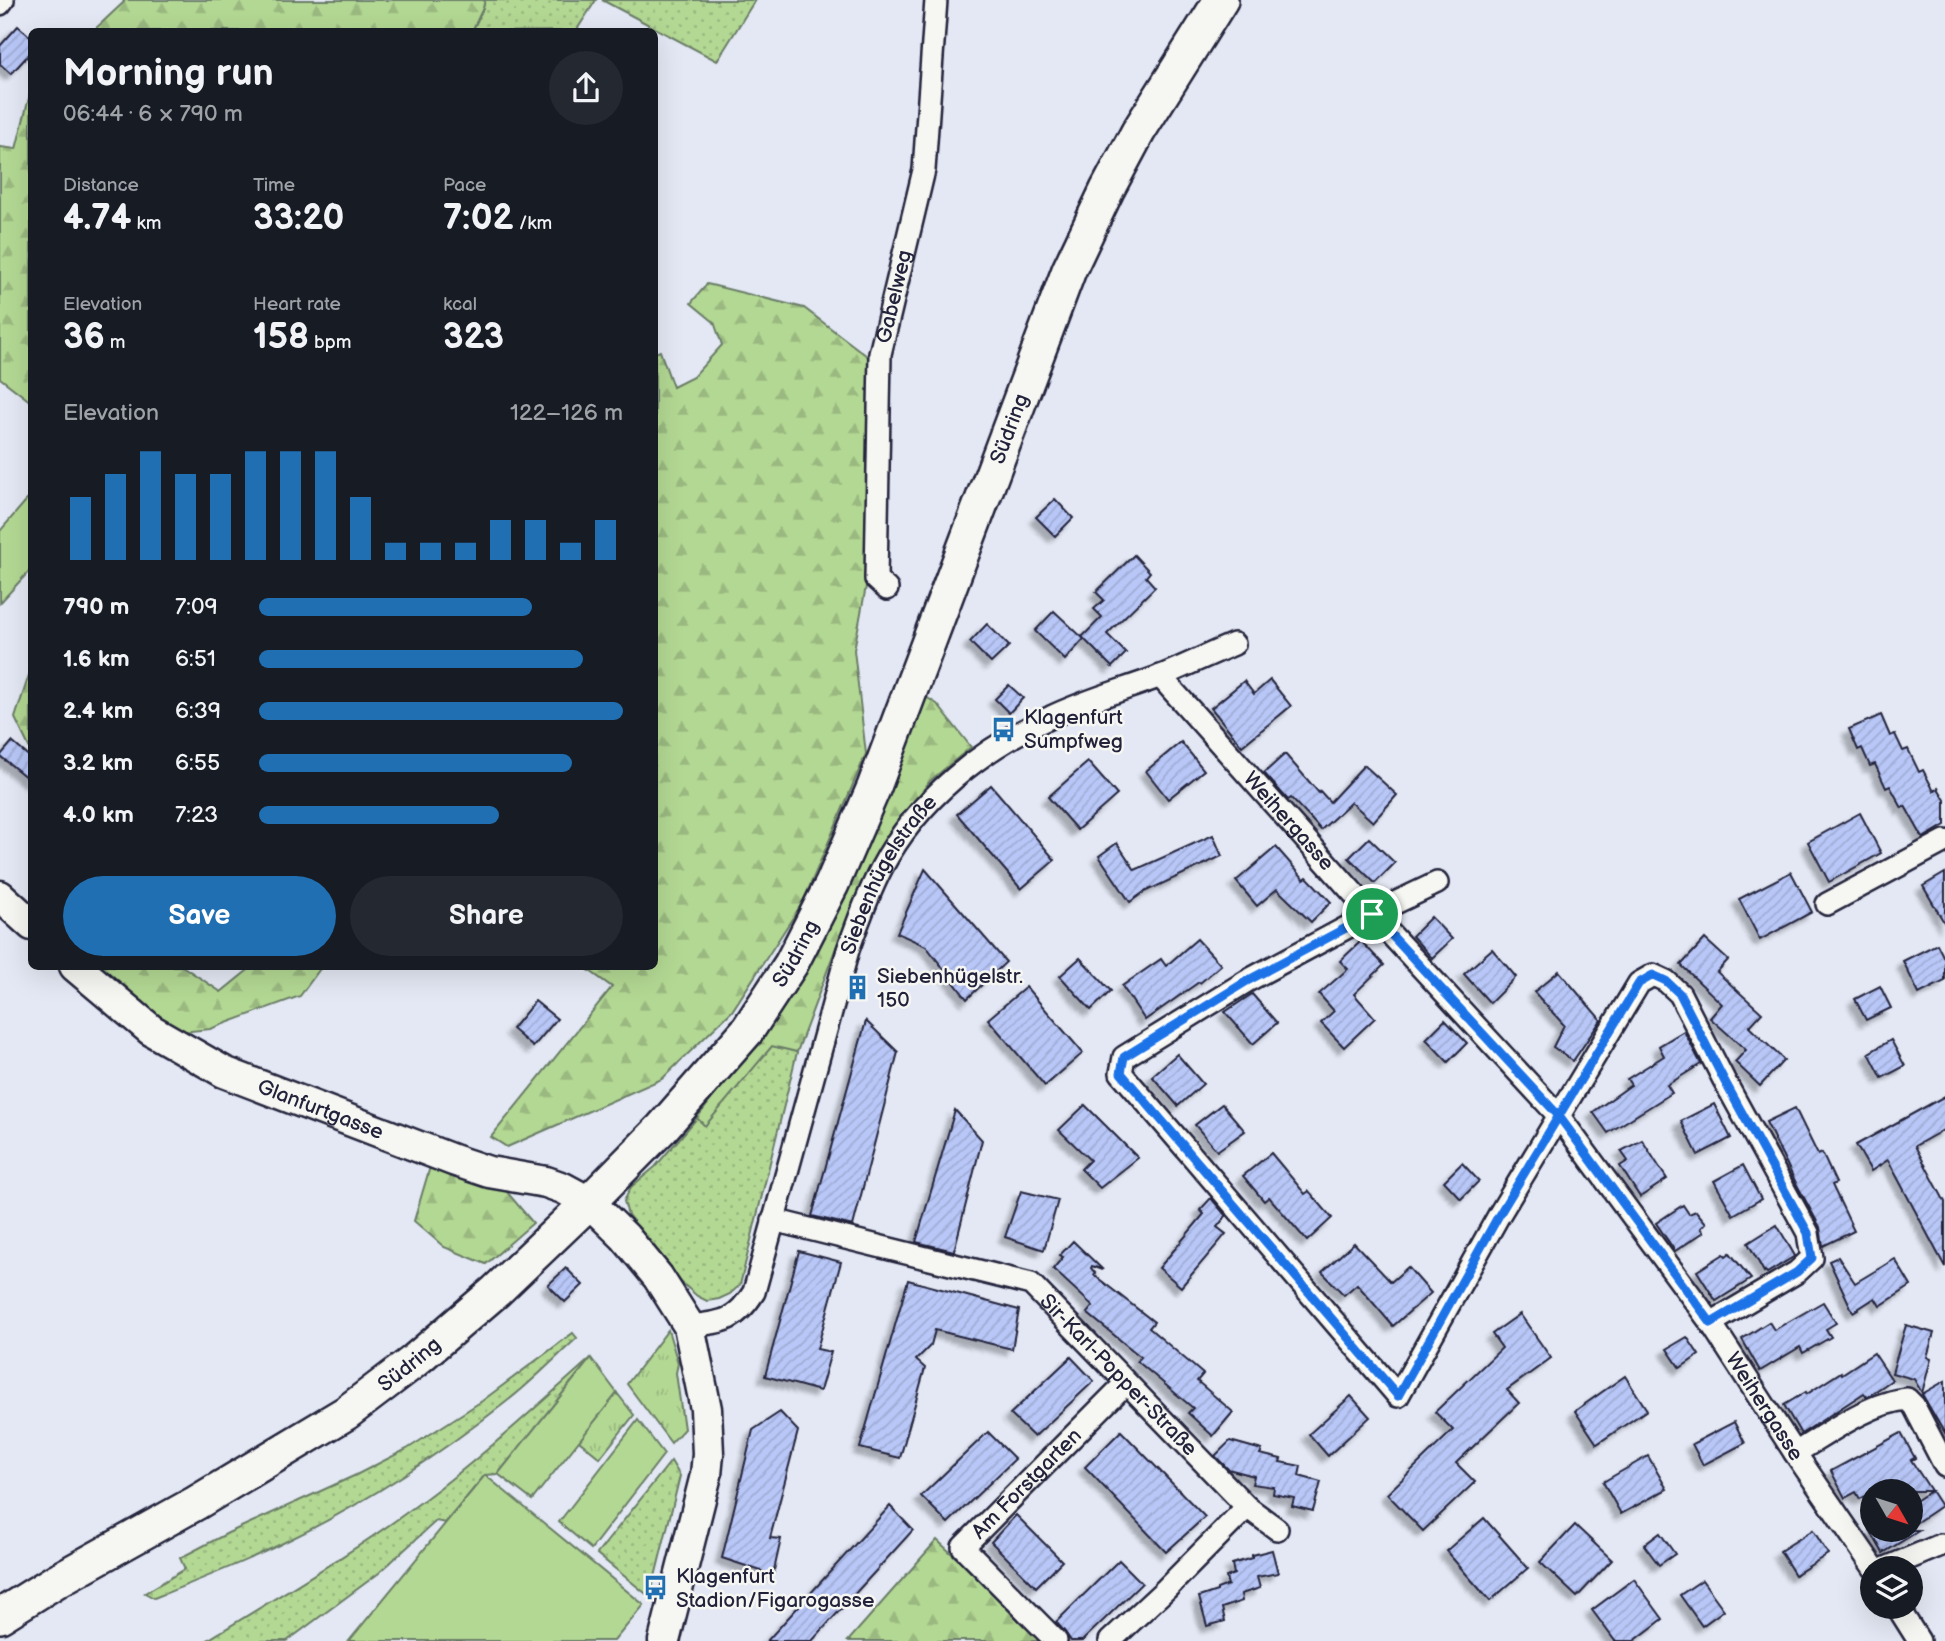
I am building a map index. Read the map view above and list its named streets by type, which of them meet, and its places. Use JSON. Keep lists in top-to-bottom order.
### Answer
{
  "streets": {
    "main road": ["Südring"],
    "street": [
      "Gabelweg",
      "Weihergasse",
      "Siebenhügelstraße",
      "Glanfurtgasse",
      "Sir-Karl-Popper-Straße",
      "Am Forstgarten"
    ]
  },
  "crossings": [
    ["Südring", "Glanfurtgasse"],
    ["Weihergasse", "Siebenhügelstraße"],
    ["Siebenhügelstraße", "Sir-Karl-Popper-Straße"],
    ["Sir-Karl-Popper-Straße", "Am Forstgarten"]
  ],
  "places": {
    "bus stop": ["Klagenfurt Sumpfweg", "Klagenfurt Stadion/Figarogasse"],
    "building": ["Siebenhügelstr. 150"]
  },
  "north": "bottom right",
  "page": {
    "heading": ["Morning run", "06:44 · 6 × 790 m"],
    "stats": [
      ["Distance", "4.74 km"],
      ["Time", "33:20"],
      ["Pace", "7:02 /km"],
      ["Elevation", "36 m"],
      ["Heart rate", "158 bpm"],
      ["kcal", "323"]
    ],
    "chart": ["Elevation", "122–126 m"],
    "list": [
      {
        "name": "790 m",
        "note": "7:09"
      },
      {
        "name": "1.6 km",
        "note": "6:51"
      },
      {
        "name": "2.4 km",
        "note": "6:39"
      },
      {
        "name": "3.2 km",
        "note": "6:55"
      },
      {
        "name": "4.0 km",
        "note": "7:23"
      }
    ],
    "buttons": ["Save", "Share"]
  }
}
